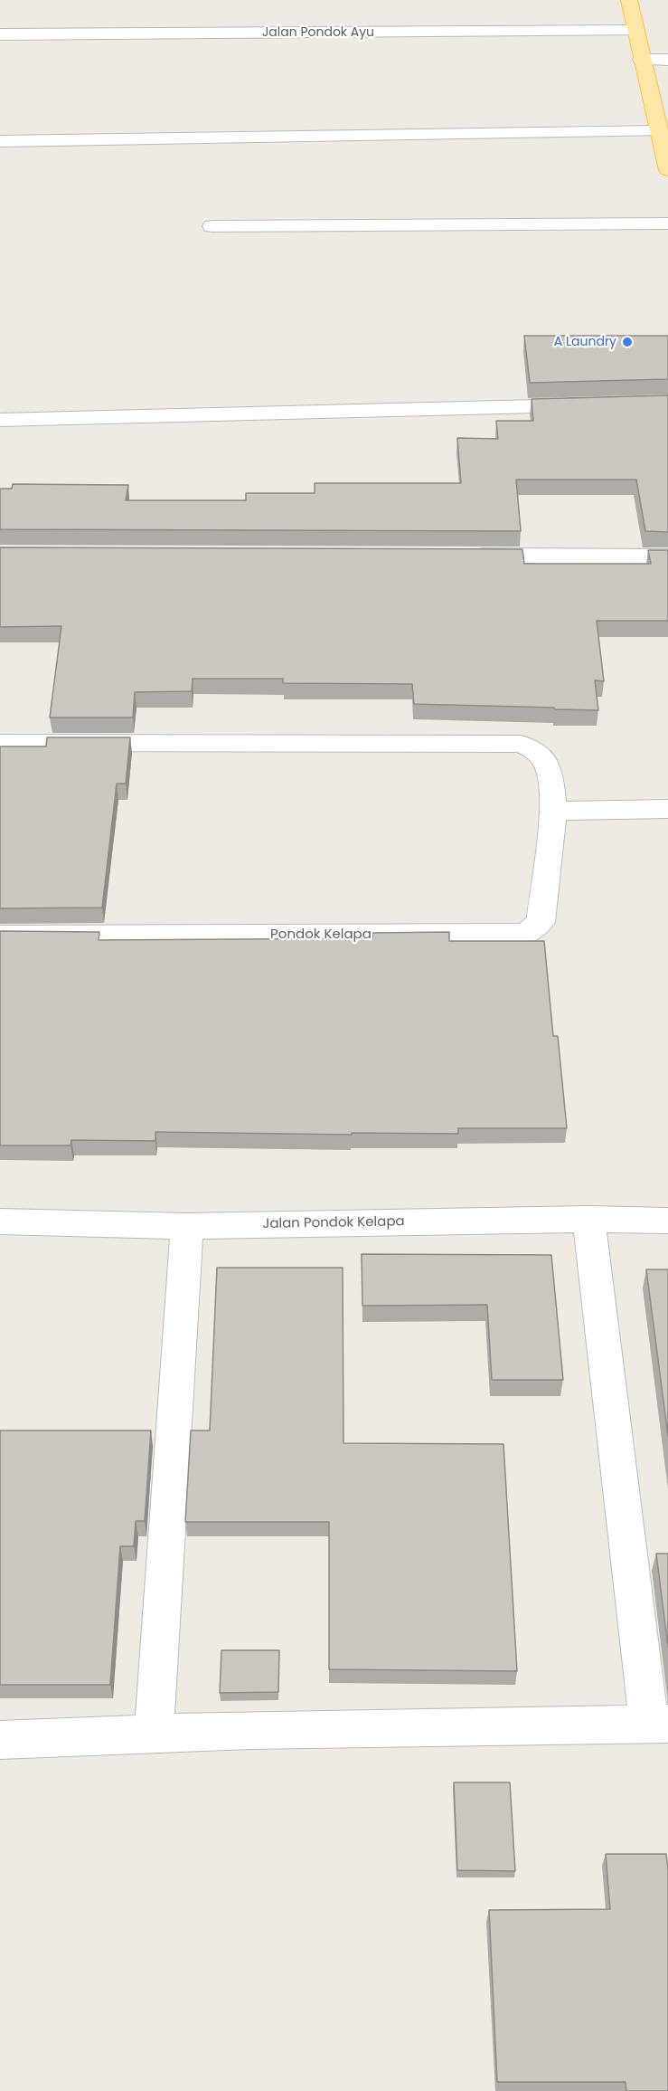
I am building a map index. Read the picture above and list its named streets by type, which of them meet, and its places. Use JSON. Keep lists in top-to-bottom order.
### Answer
{
  "streets": {
    "street": ["Jalan Pondok Ayu", "Pondok Kelapa", "Jalan Pondok Kelapa"]
  },
  "places": ["A Laundry"]
}
